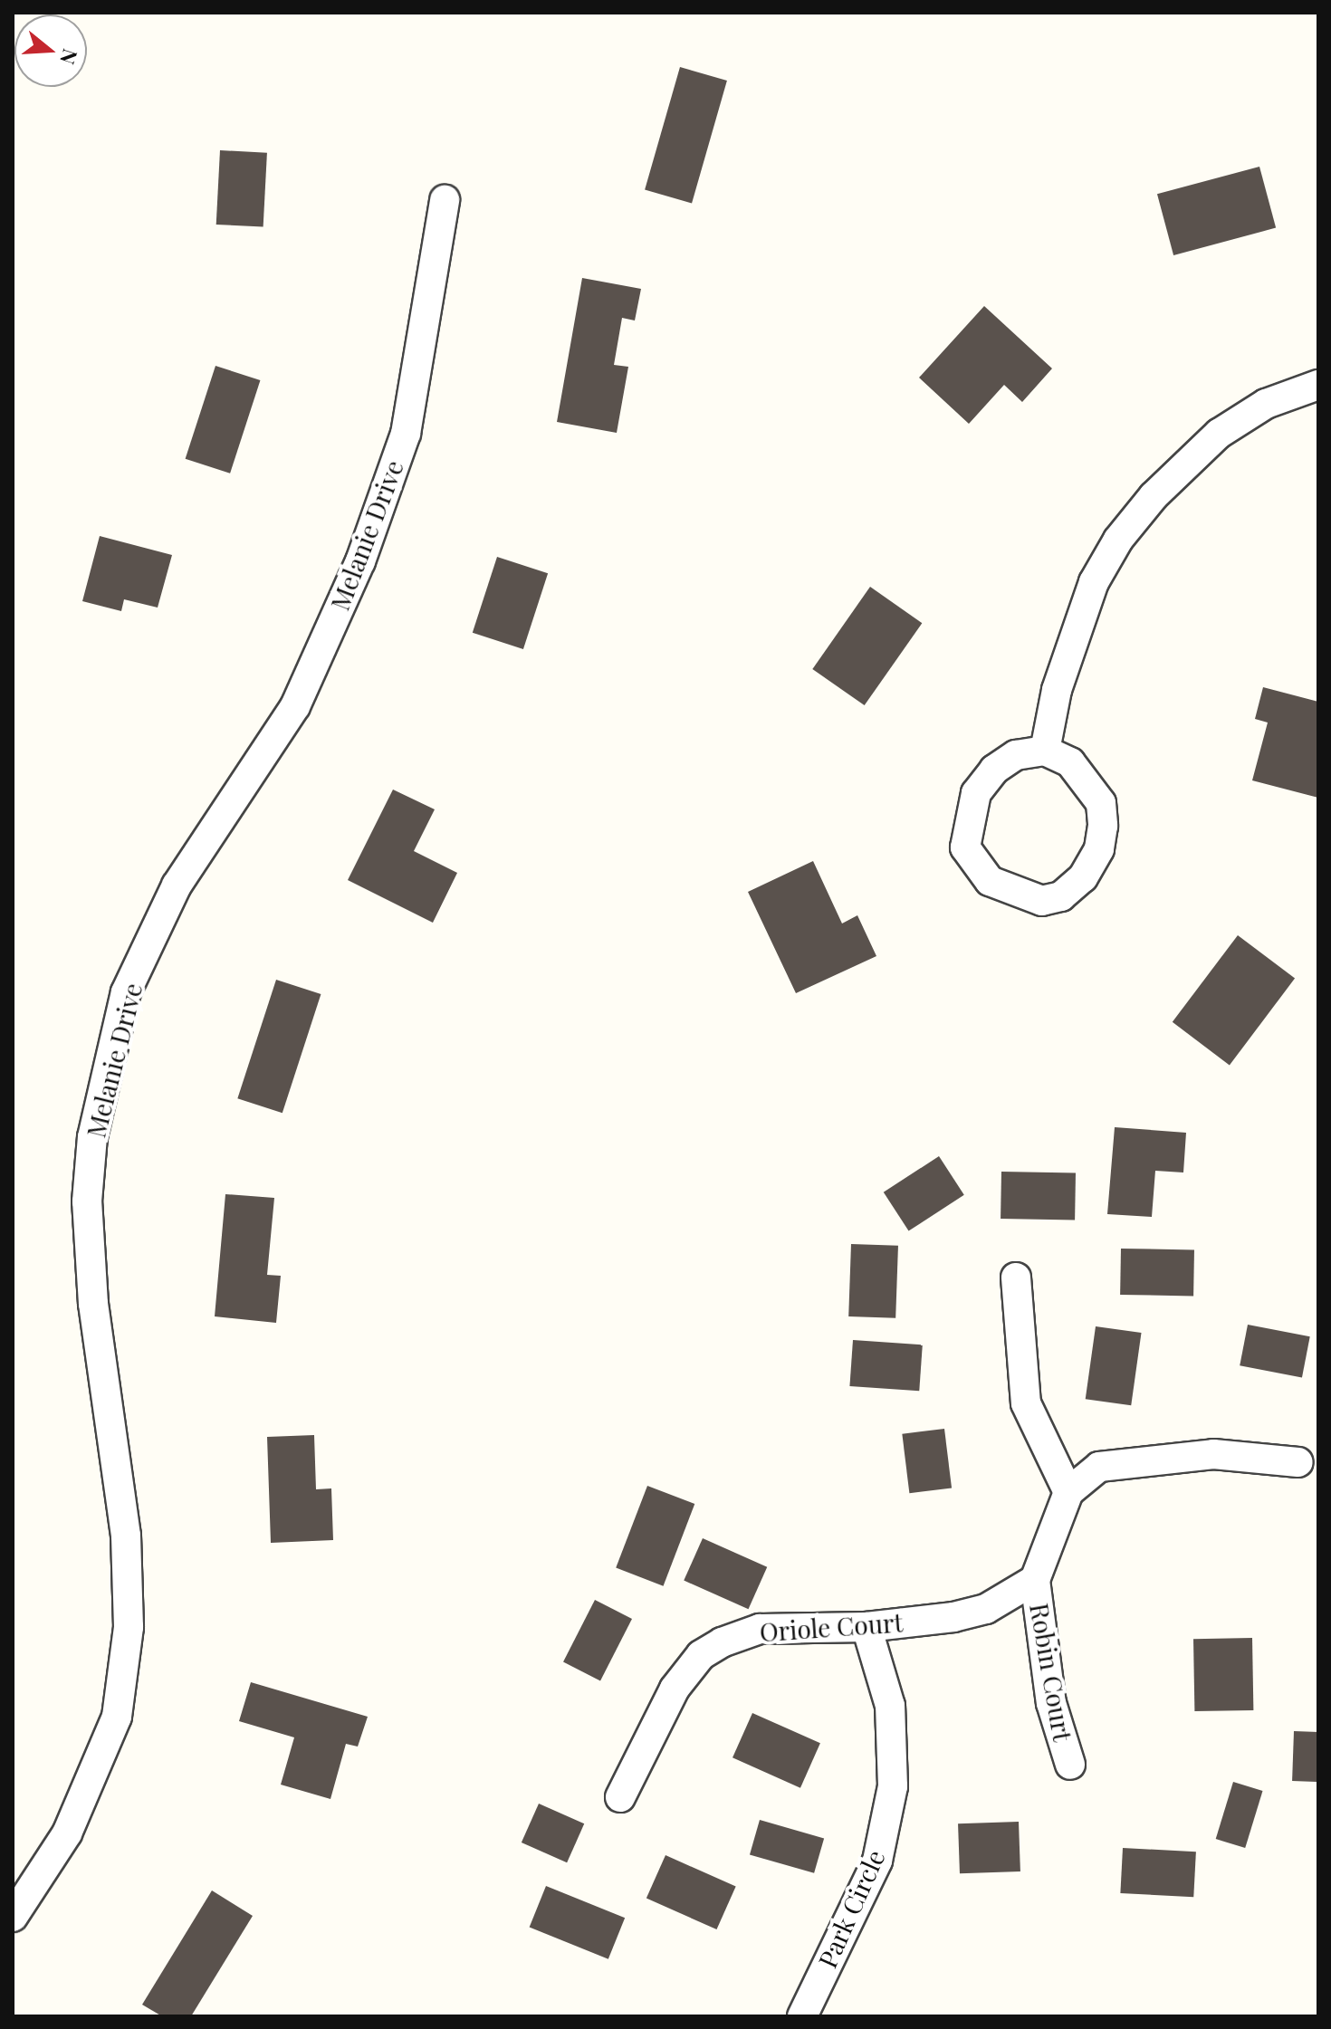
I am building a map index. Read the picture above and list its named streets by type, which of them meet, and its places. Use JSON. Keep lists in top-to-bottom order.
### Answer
{
  "streets": {
    "street": [
      "Melanie Drive",
      "Oriole Court",
      "Robin Court",
      "Park Circle"
    ]
  },
  "crossings": [
    ["Oriole Court", "Robin Court"],
    ["Oriole Court", "Park Circle"]
  ],
  "north": "right"
}
